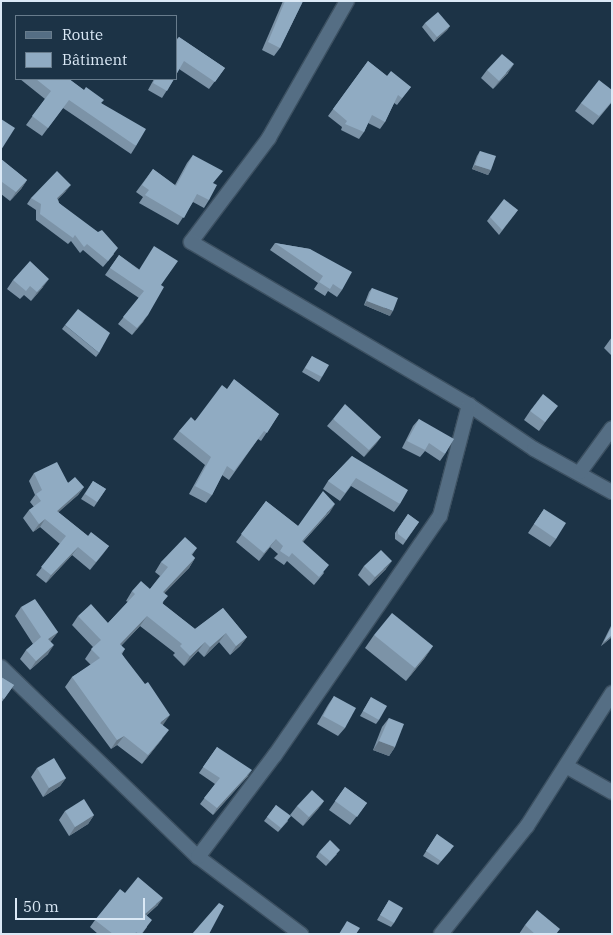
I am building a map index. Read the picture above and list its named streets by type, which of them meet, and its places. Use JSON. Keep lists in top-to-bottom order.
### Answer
{
  "legend": ["Route", "Bâtiment"],
  "scale_bar": "50 m"
}
